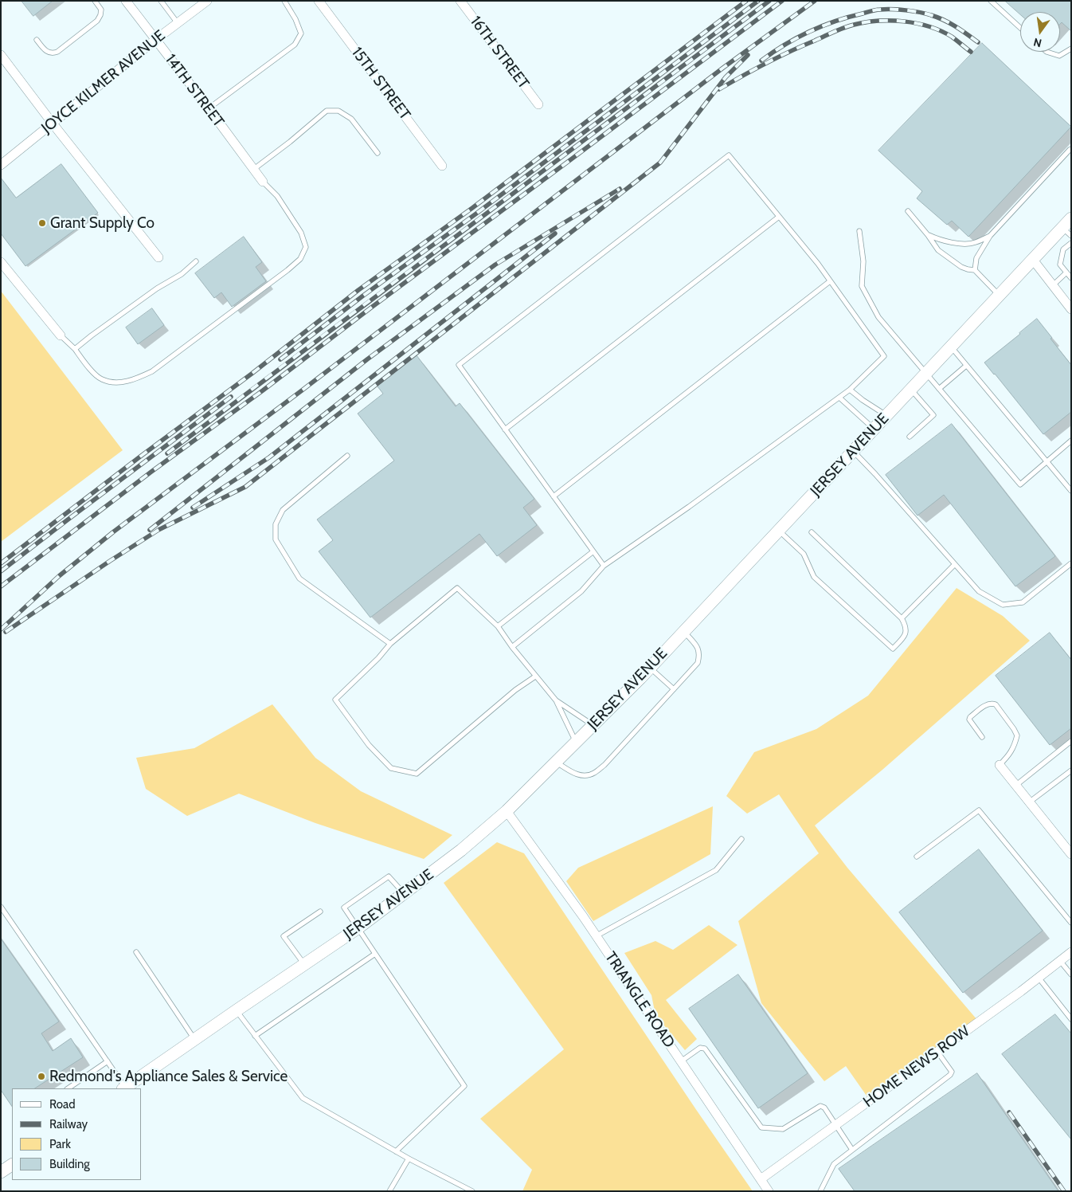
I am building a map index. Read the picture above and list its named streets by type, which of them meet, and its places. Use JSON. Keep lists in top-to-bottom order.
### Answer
{
  "streets": {
    "street": [
      "16TH STREET",
      "JOYCE KILMER AVENUE",
      "15TH STREET",
      "14TH STREET",
      "JERSEY AVENUE",
      "TRIANGLE ROAD",
      "HOME NEWS ROW"
    ]
  },
  "crossings": [
    ["JOYCE KILMER AVENUE", "14TH STREET"],
    ["JERSEY AVENUE", "TRIANGLE ROAD"],
    ["TRIANGLE ROAD", "HOME NEWS ROW"]
  ],
  "places": ["Grant Supply Co", "Redmond's Appliance Sales & Service"],
  "legend": [
    "Road",
    "Railway",
    "Park",
    "Building"
  ],
  "north": "bottom"
}
